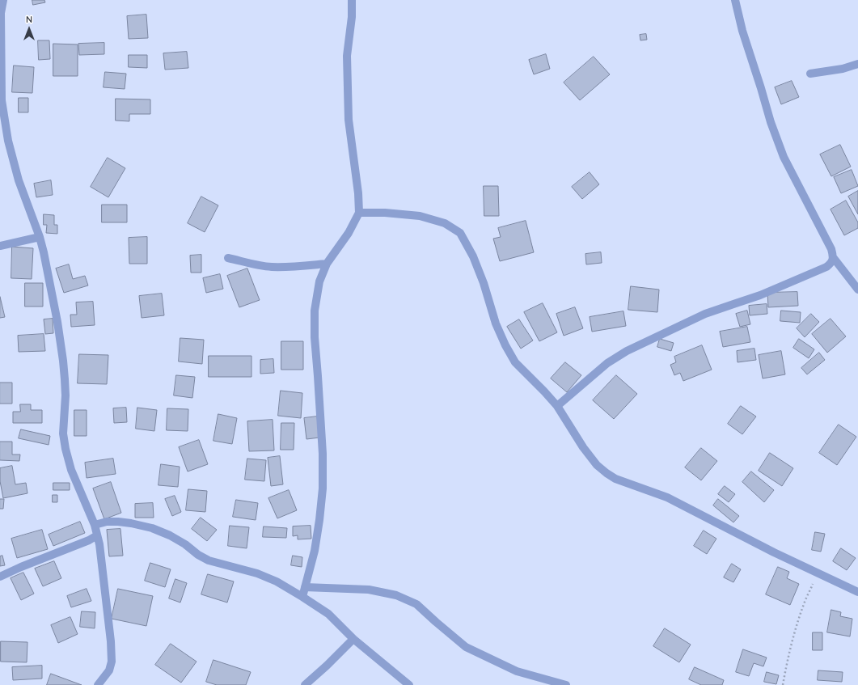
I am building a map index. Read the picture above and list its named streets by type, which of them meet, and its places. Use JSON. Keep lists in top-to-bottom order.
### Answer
{
  "north": "top"
}
